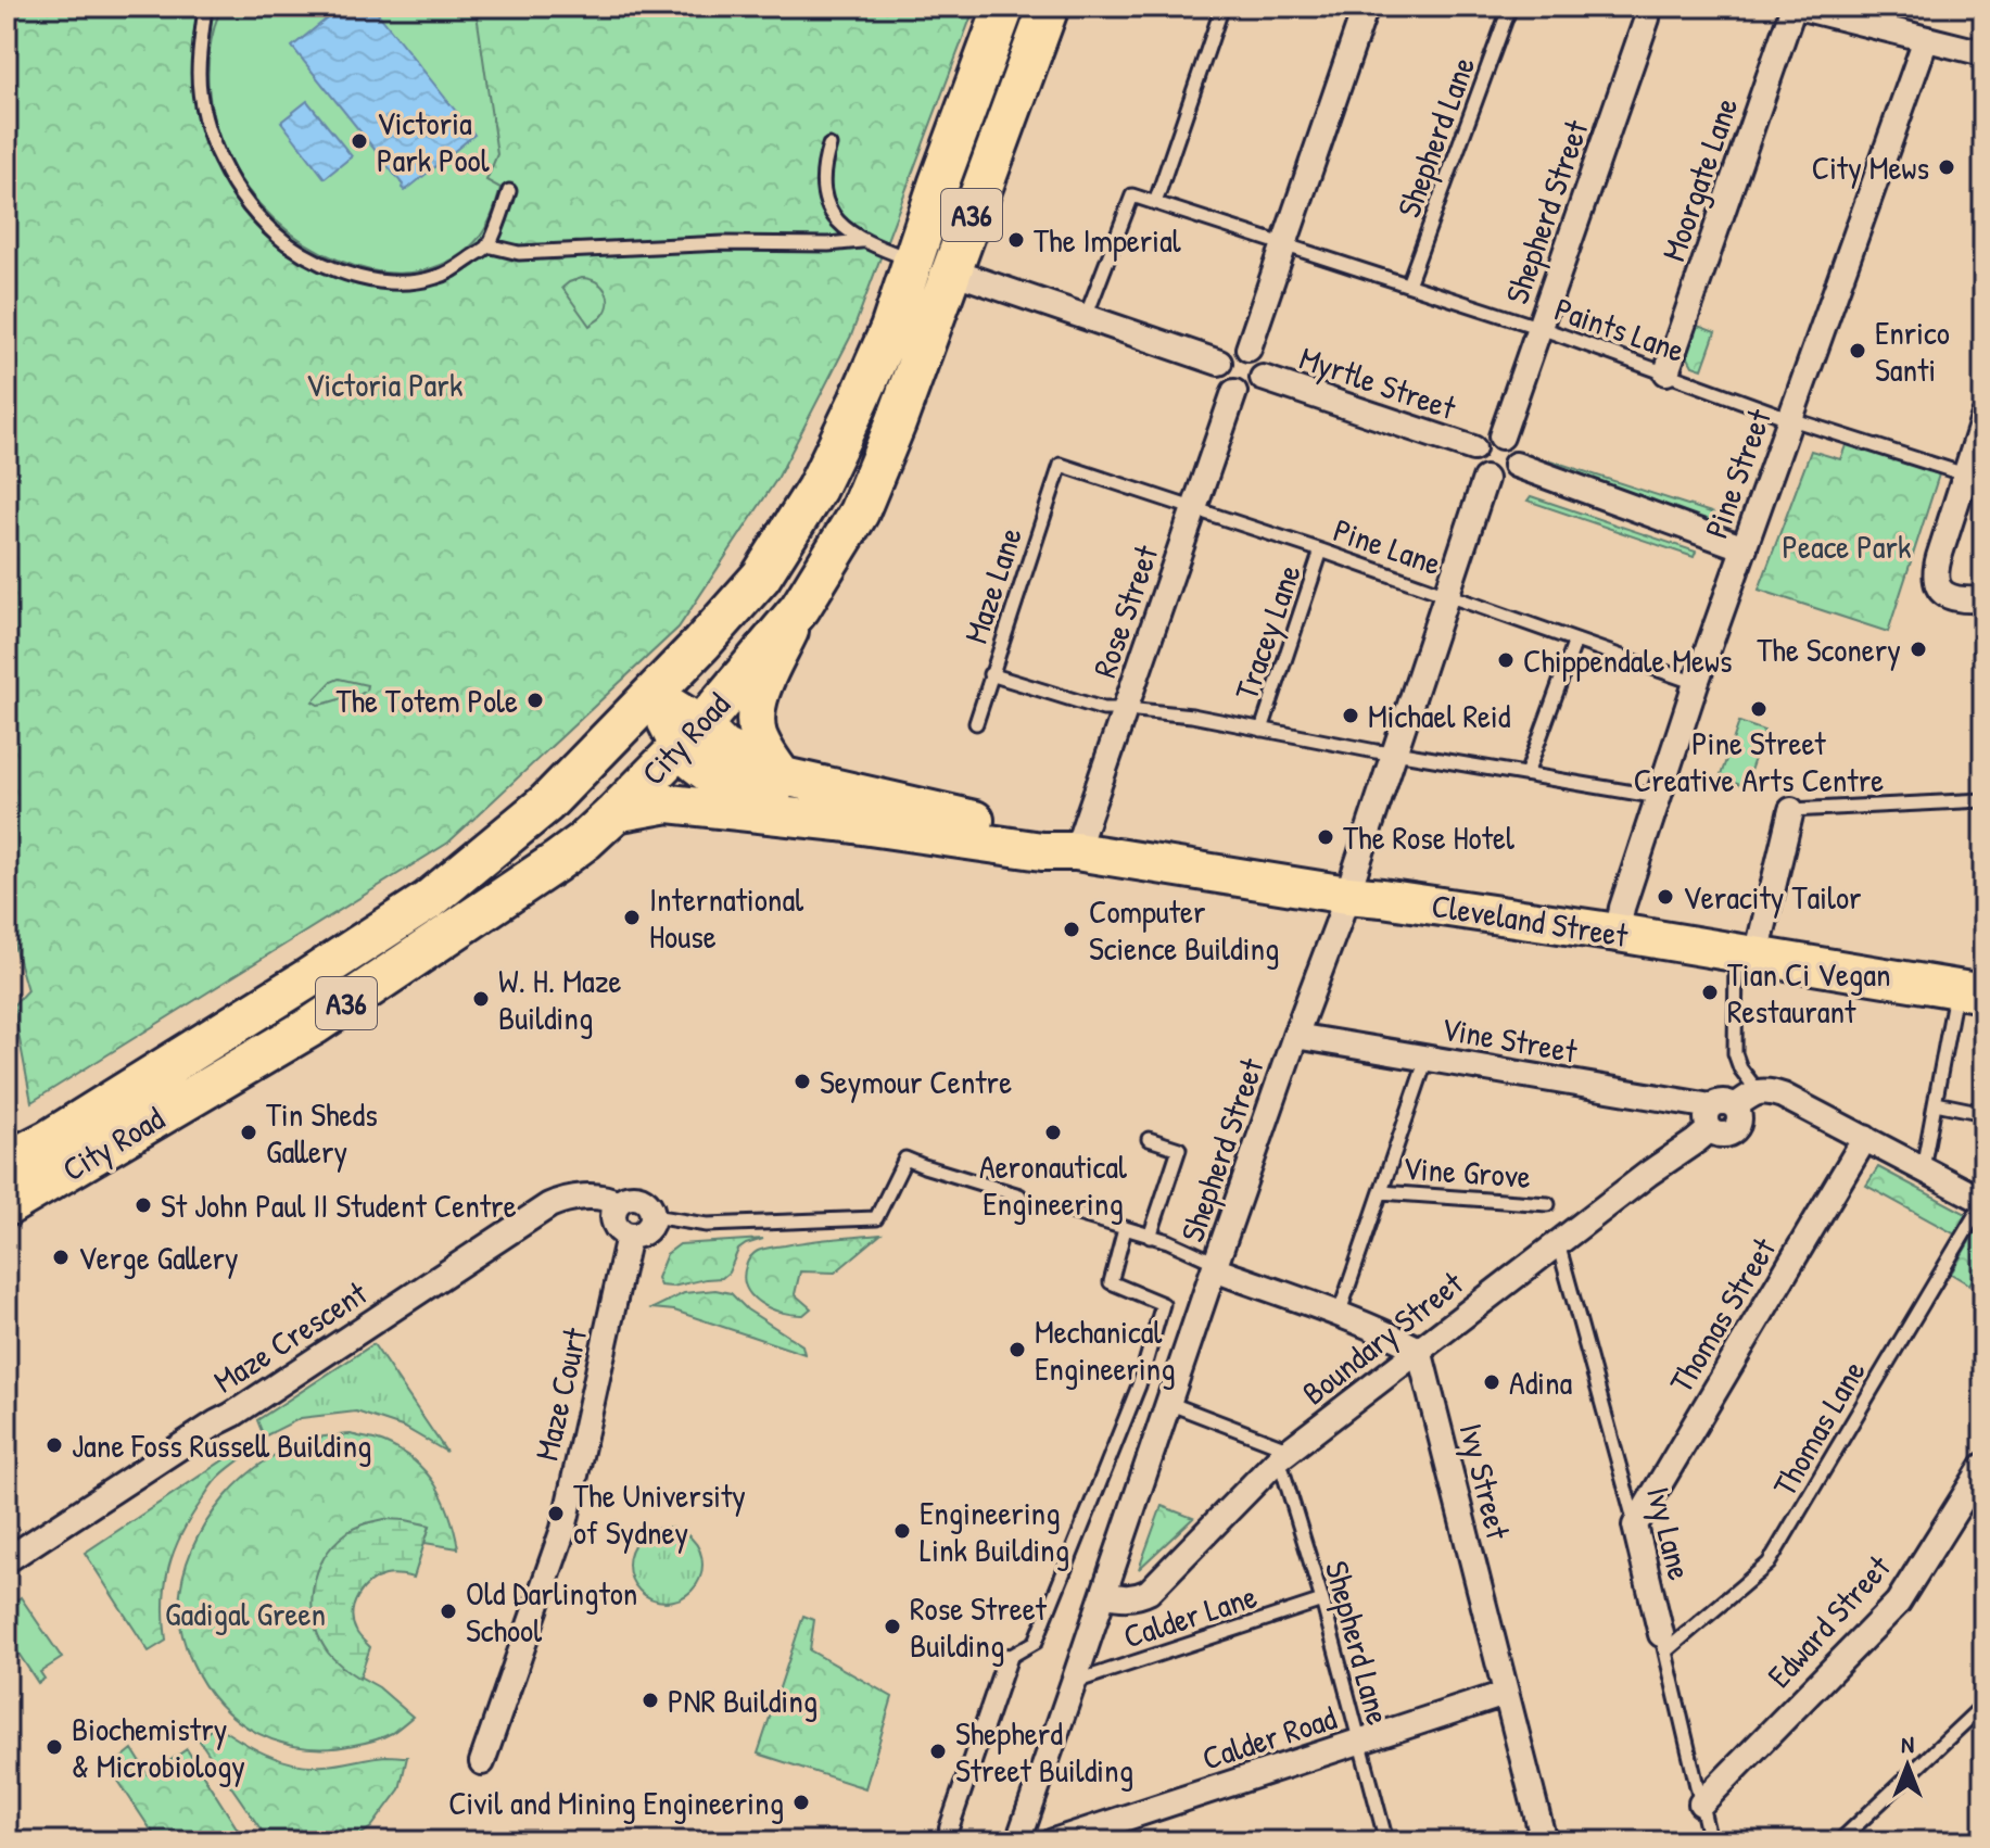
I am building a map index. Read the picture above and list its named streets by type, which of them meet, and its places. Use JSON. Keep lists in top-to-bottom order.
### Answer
{
  "streets": {
    "highway": ["A36", "City Road"],
    "main road": ["Cleveland Street"],
    "street": [
      "Moorgate Lane",
      "Shepherd Street",
      "Myrtle Street",
      "Pine Street",
      "Rose Street",
      "Vine Street",
      "Thomas Street",
      "Maze Crescent",
      "Boundary Street",
      "Maze Court",
      "Ivy Street",
      "Ivy Lane",
      "Edward Street",
      "Calder Road"
    ],
    "lane": [
      "Shepherd Lane",
      "Paints Lane",
      "Pine Lane",
      "Maze Lane",
      "Tracey Lane",
      "Vine Grove",
      "Thomas Lane",
      "Calder Lane"
    ]
  },
  "crossings": [
    ["Shepherd Lane", "Paints Lane"],
    ["Shepherd Lane", "Boundary Street"],
    ["Shepherd Lane", "Calder Lane"],
    ["Shepherd Lane", "Calder Road"],
    ["Moorgate Lane", "Paints Lane"],
    ["Shepherd Street", "Paints Lane"],
    ["Shepherd Street", "Myrtle Street"],
    ["Shepherd Street", "Pine Lane"],
    ["Shepherd Street", "Cleveland Street"],
    ["Shepherd Street", "Vine Street"],
    ["Shepherd Street", "Boundary Street"],
    ["Shepherd Street", "Calder Lane"],
    ["Paints Lane", "Pine Street"],
    ["Myrtle Street", "Rose Street"],
    ["Pine Street", "Pine Lane"],
    ["Pine Street", "Cleveland Street"],
    ["Pine Lane", "Maze Lane"],
    ["Pine Lane", "Rose Street"],
    ["Pine Lane", "Tracey Lane"],
    ["Rose Street", "Cleveland Street"],
    ["City Road", "Cleveland Street"],
    ["Vine Street", "Boundary Street"],
    ["Thomas Street", "Ivy Lane"],
    ["Maze Crescent", "Maze Court"],
    ["Boundary Street", "Ivy Street"],
    ["Boundary Street", "Ivy Lane"],
    ["Thomas Lane", "Ivy Lane"],
    ["Ivy Street", "Calder Road"],
    ["Ivy Lane", "Edward Street"]
  ],
  "parks": ["Victoria Park", "Peace Park", "Gadigal Green"],
  "places": [
    "Victoria Park Pool",
    "City Mews",
    "The Imperial",
    "Enrico Santi",
    "The Sconery",
    "Chippendale Mews",
    "The Totem Pole",
    "Pine Street Creative Arts Centre",
    "Michael Reid",
    "The Rose Hotel",
    "Veracity Tailor",
    "International House",
    "Computer Science Building",
    "Tian Ci Vegan Restaurant",
    "W. H. Maze Building",
    "Seymour Centre",
    "Tin Sheds Gallery",
    "Aeronautical Engineering",
    "St John Paul II Student Centre",
    "Verge Gallery",
    "Mechanical Engineering",
    "Adina",
    "Jane Foss Russell Building",
    "The University of Sydney",
    "Engineering Link Building",
    "Old Darlington School",
    "Rose Street Building",
    "PNR Building",
    "Biochemistry & Microbiology",
    "Shepherd Street Building",
    "Civil and Mining Engineering"
  ],
  "north": "top"
}
